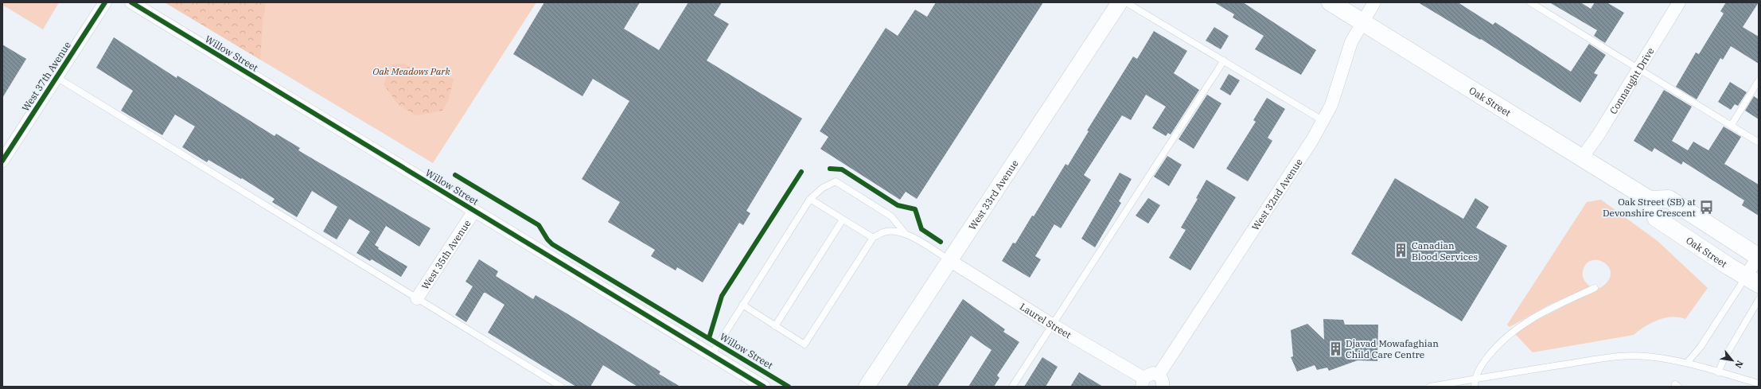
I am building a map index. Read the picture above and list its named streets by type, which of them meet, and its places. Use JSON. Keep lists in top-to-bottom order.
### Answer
{
  "streets": {
    "main road": ["Oak Street"],
    "street": [
      "Willow Street",
      "West 37th Avenue",
      "Connaught Drive",
      "West 33rd Avenue",
      "West 32nd Avenue",
      "West 35th Avenue",
      "Laurel Street"
    ]
  },
  "crossings": [
    ["Willow Street", "West 35th Avenue"],
    ["Connaught Drive", "Oak Street"],
    ["Oak Street", "West 32nd Avenue"],
    ["West 33rd Avenue", "Laurel Street"]
  ],
  "parks": ["Oak Meadows Park"],
  "places": {
    "bus stop": ["Oak Street (SB) at Devonshire Crescent"],
    "building": ["Canadian Blood Services", "Djavad Mowafaghian Child Care Centre"]
  },
  "north": "bottom right"
}
